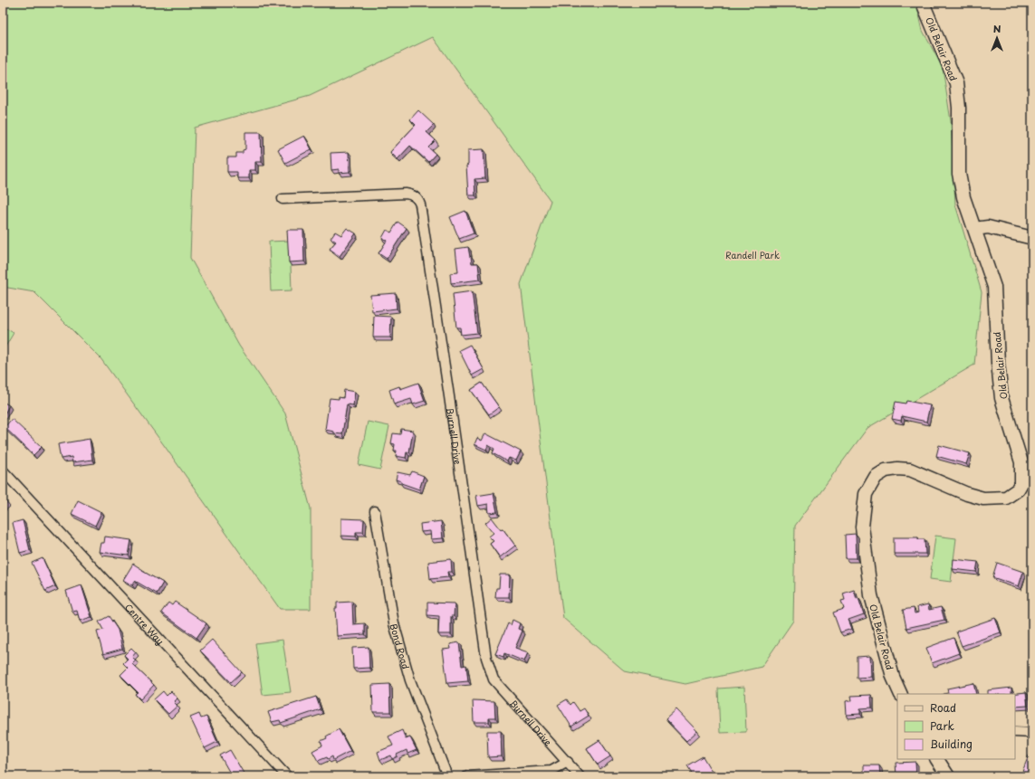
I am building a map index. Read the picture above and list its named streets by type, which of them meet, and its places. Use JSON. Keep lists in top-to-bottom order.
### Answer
{
  "streets": {
    "main road": ["Old Belair Road"],
    "street": ["Burnell Drive", "Centre Way", "Bond Road"]
  },
  "parks": ["Randell Park"],
  "legend": ["Road", "Park", "Building"],
  "north": "top"
}
